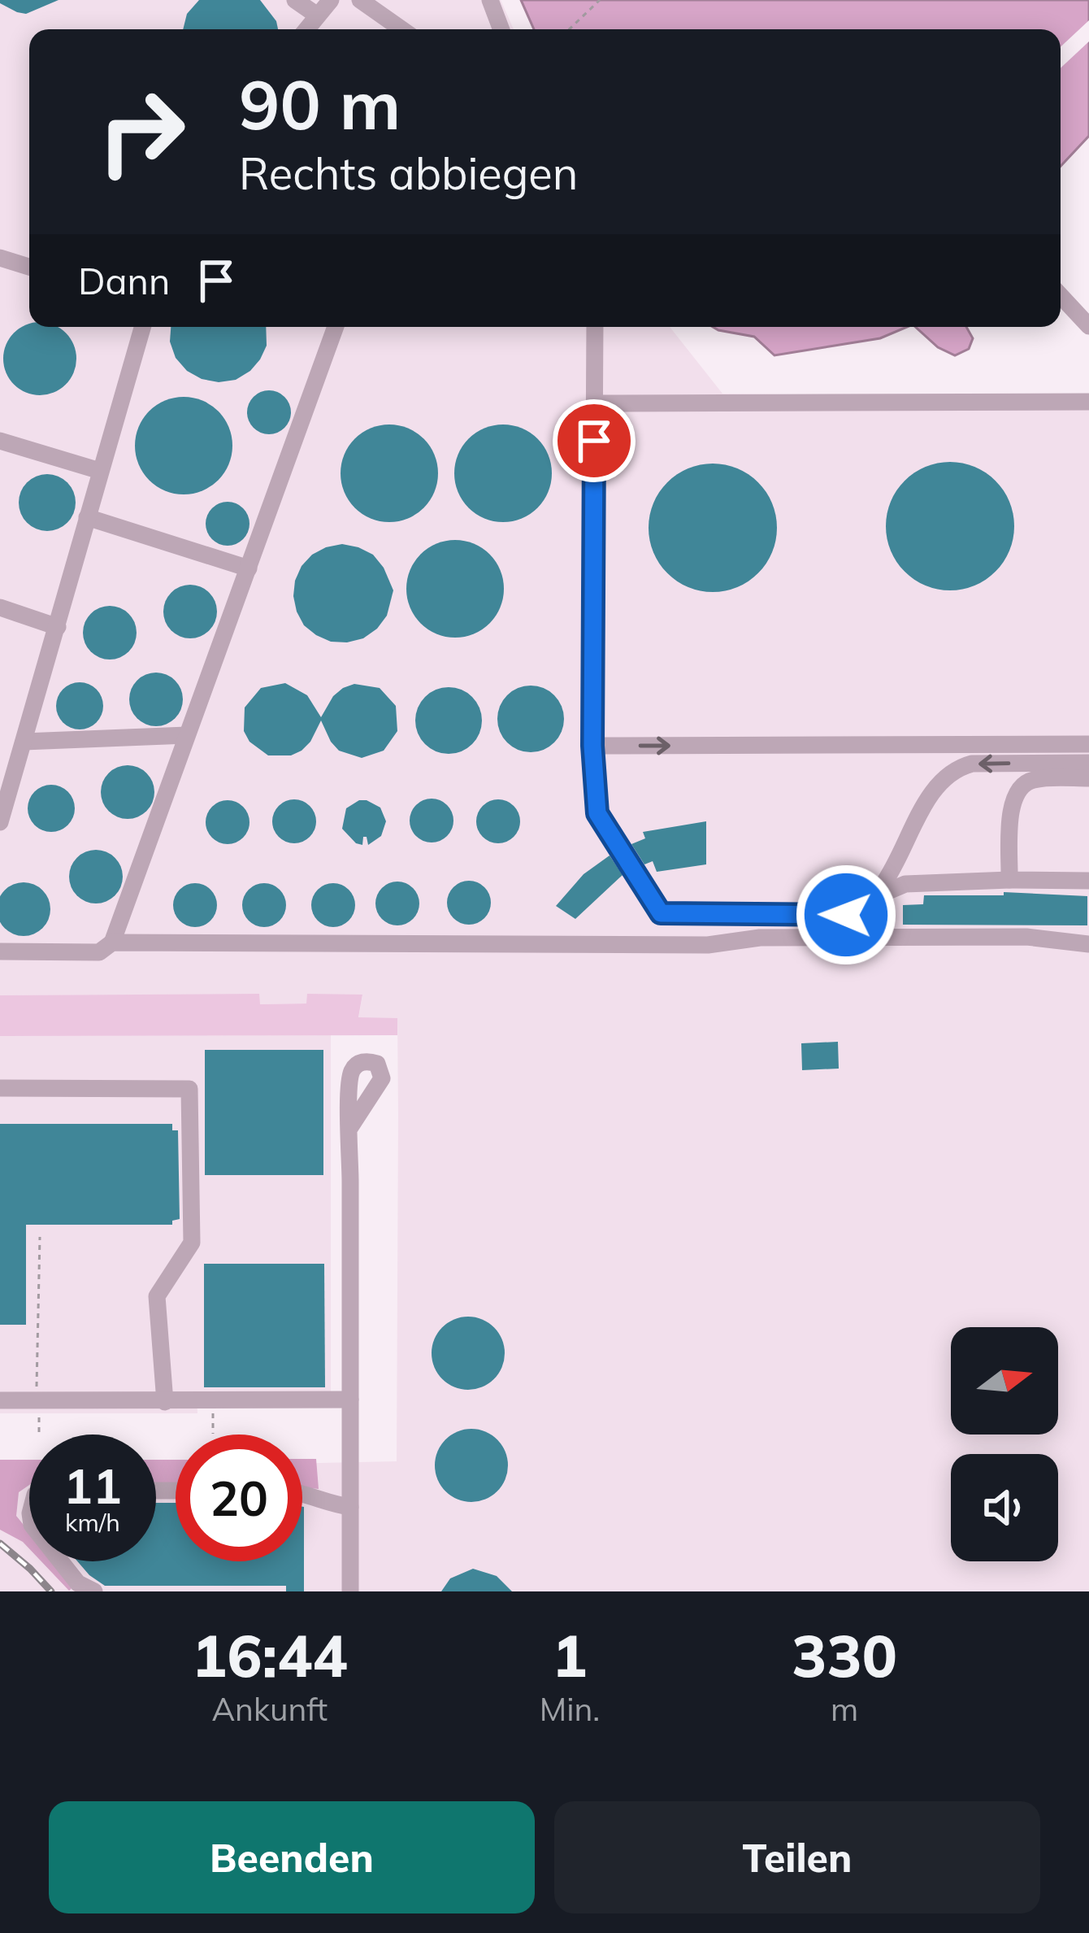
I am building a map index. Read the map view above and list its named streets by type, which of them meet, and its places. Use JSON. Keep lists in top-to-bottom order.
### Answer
{
  "north": "right",
  "page": {
    "turn": ["90 m", "Rechts abbiegen"],
    "then": "Dann",
    "speed": "11 km/h",
    "limit": "20",
    "eta": [
      "16:44",
      "Ankunft",
      "1",
      "Min.",
      "330",
      "m"
    ],
    "buttons": ["Beenden", "Teilen"]
  }
}
